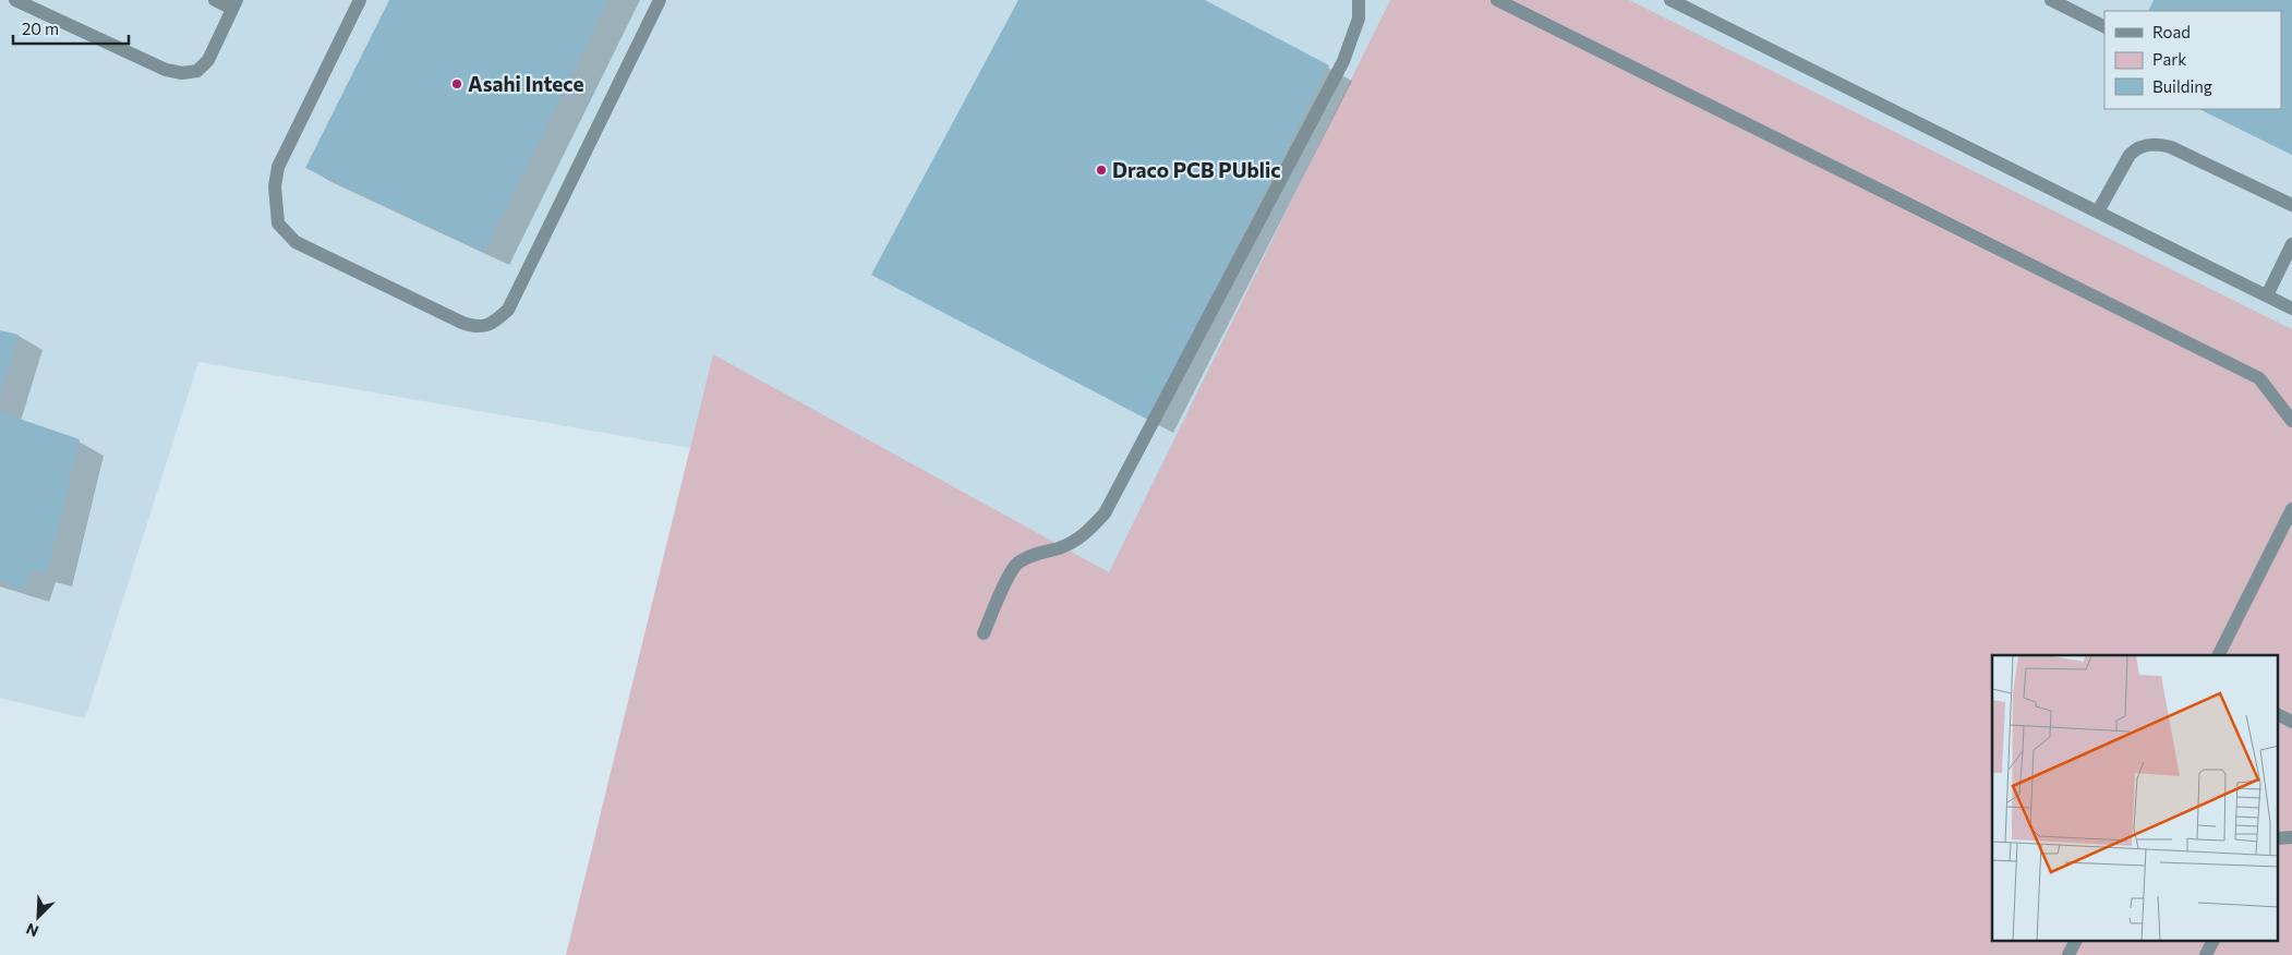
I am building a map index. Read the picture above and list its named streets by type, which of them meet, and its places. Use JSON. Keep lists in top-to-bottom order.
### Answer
{
  "places": ["Asahi Intece", "Draco PCB PUblic"],
  "legend": ["Road", "Park", "Building"],
  "scale_bar": "20 m",
  "north": "bottom left"
}
